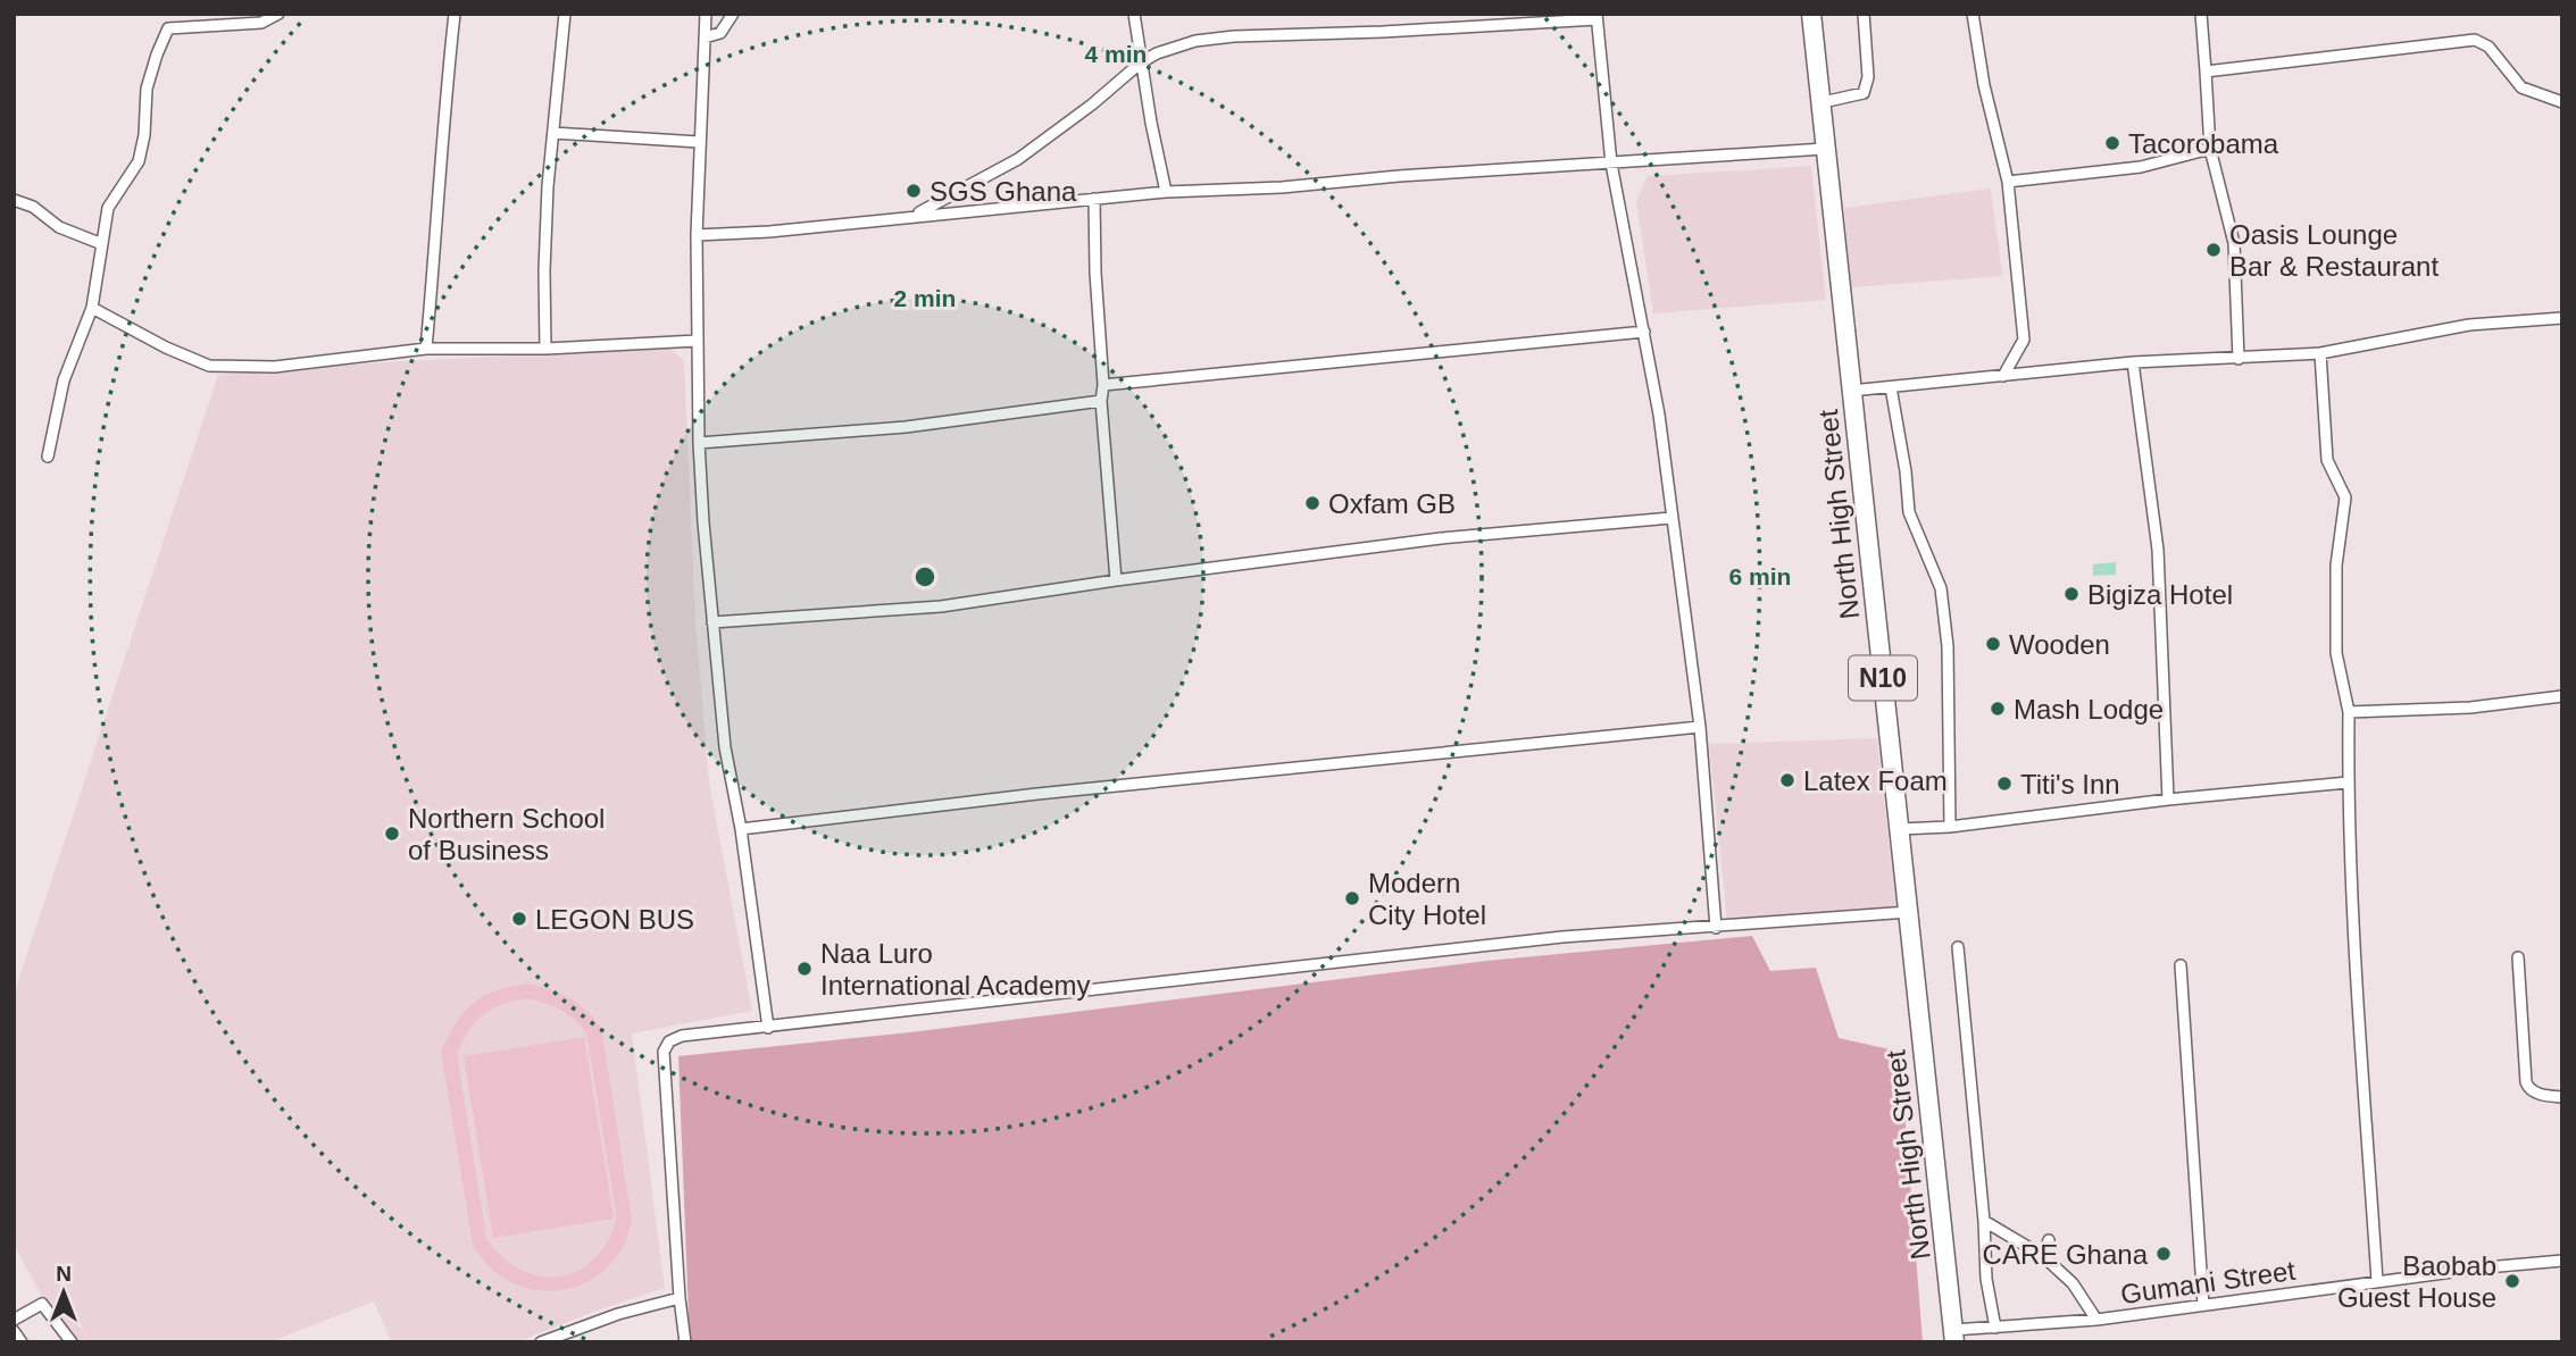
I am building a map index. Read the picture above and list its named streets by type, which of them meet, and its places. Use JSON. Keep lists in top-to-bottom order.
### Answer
{
  "streets": {
    "highway": ["North High Street", "N10"],
    "street": ["Gumani Street"]
  },
  "crossings": [
    ["North High Street", "Gumani Street"]
  ],
  "places": [
    "Tacorobama",
    "SGS Ghana",
    "Oasis Lounge Bar & Restaurant",
    "Oxfam GB",
    "Bigiza Hotel",
    "Wooden",
    "Mash Lodge",
    "Latex Foam",
    "Titi's Inn",
    "Northern School of Business",
    "Modern City Hotel",
    "LEGON BUS",
    "Naa Luro International Academy",
    "CARE Ghana",
    "Baobab Guest House"
  ],
  "north": "top",
  "rings": ["4 min", "2 min", "6 min"]
}
